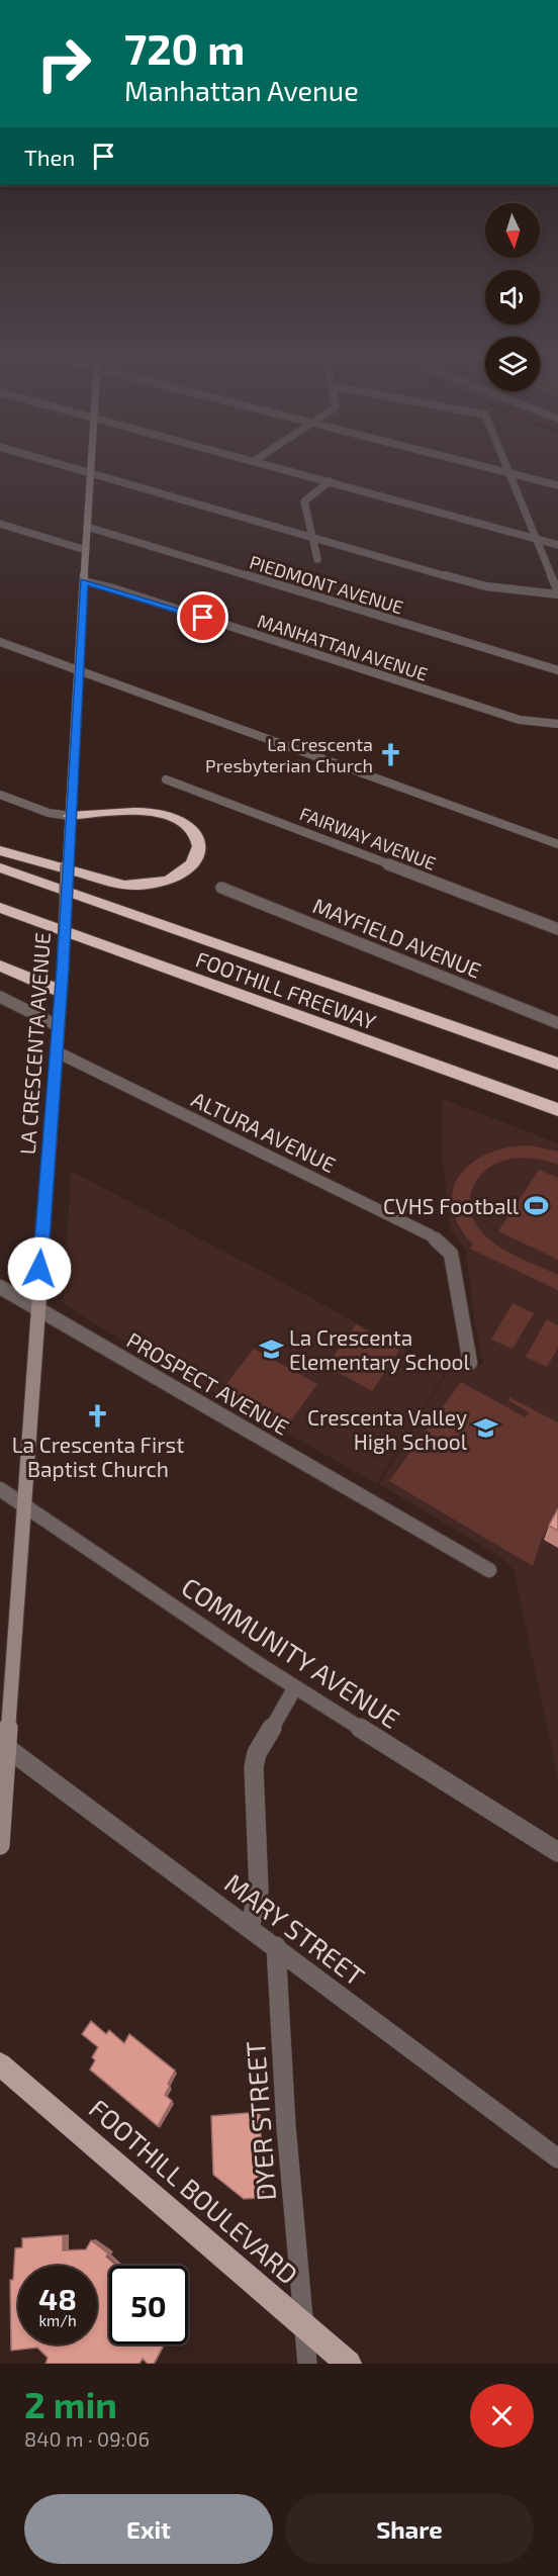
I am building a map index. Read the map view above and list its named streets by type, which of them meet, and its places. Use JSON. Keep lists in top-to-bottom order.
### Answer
{
  "streets": {
    "highway": ["FOOTHILL FREEWAY"],
    "main road": ["LA CRESCENTA AVENUE", "FOOTHILL BOULEVARD"],
    "street": [
      "PIEDMONT AVENUE",
      "MANHATTAN AVENUE",
      "FAIRWAY AVENUE",
      "MAYFIELD AVENUE",
      "ALTURA AVENUE",
      "PROSPECT AVENUE",
      "COMMUNITY AVENUE",
      "MARY STREET",
      "DYER STREET"
    ]
  },
  "crossings": [
    ["PIEDMONT AVENUE", "LA CRESCENTA AVENUE"],
    ["MANHATTAN AVENUE", "LA CRESCENTA AVENUE"],
    ["LA CRESCENTA AVENUE", "ALTURA AVENUE"],
    ["LA CRESCENTA AVENUE", "PROSPECT AVENUE"],
    ["LA CRESCENTA AVENUE", "COMMUNITY AVENUE"],
    ["LA CRESCENTA AVENUE", "MARY STREET"],
    ["MARY STREET", "DYER STREET"],
    ["DYER STREET", "FOOTHILL BOULEVARD"]
  ],
  "places": {
    "church": ["La Crescenta Presbyterian Church", "La Crescenta First Baptist Church"],
    "sports": ["CVHS Football"],
    "school or university": ["La Crescenta Elementary School", "Crescenta Valley High School"]
  },
  "north": "bottom",
  "page": {
    "turn": ["720 m", "Manhattan Avenue"],
    "then": "Then",
    "speed": "48 km/h",
    "limit": "50",
    "heading": ["2 min", "840 m · 09:06"],
    "buttons": ["Exit", "Share"]
  }
}
